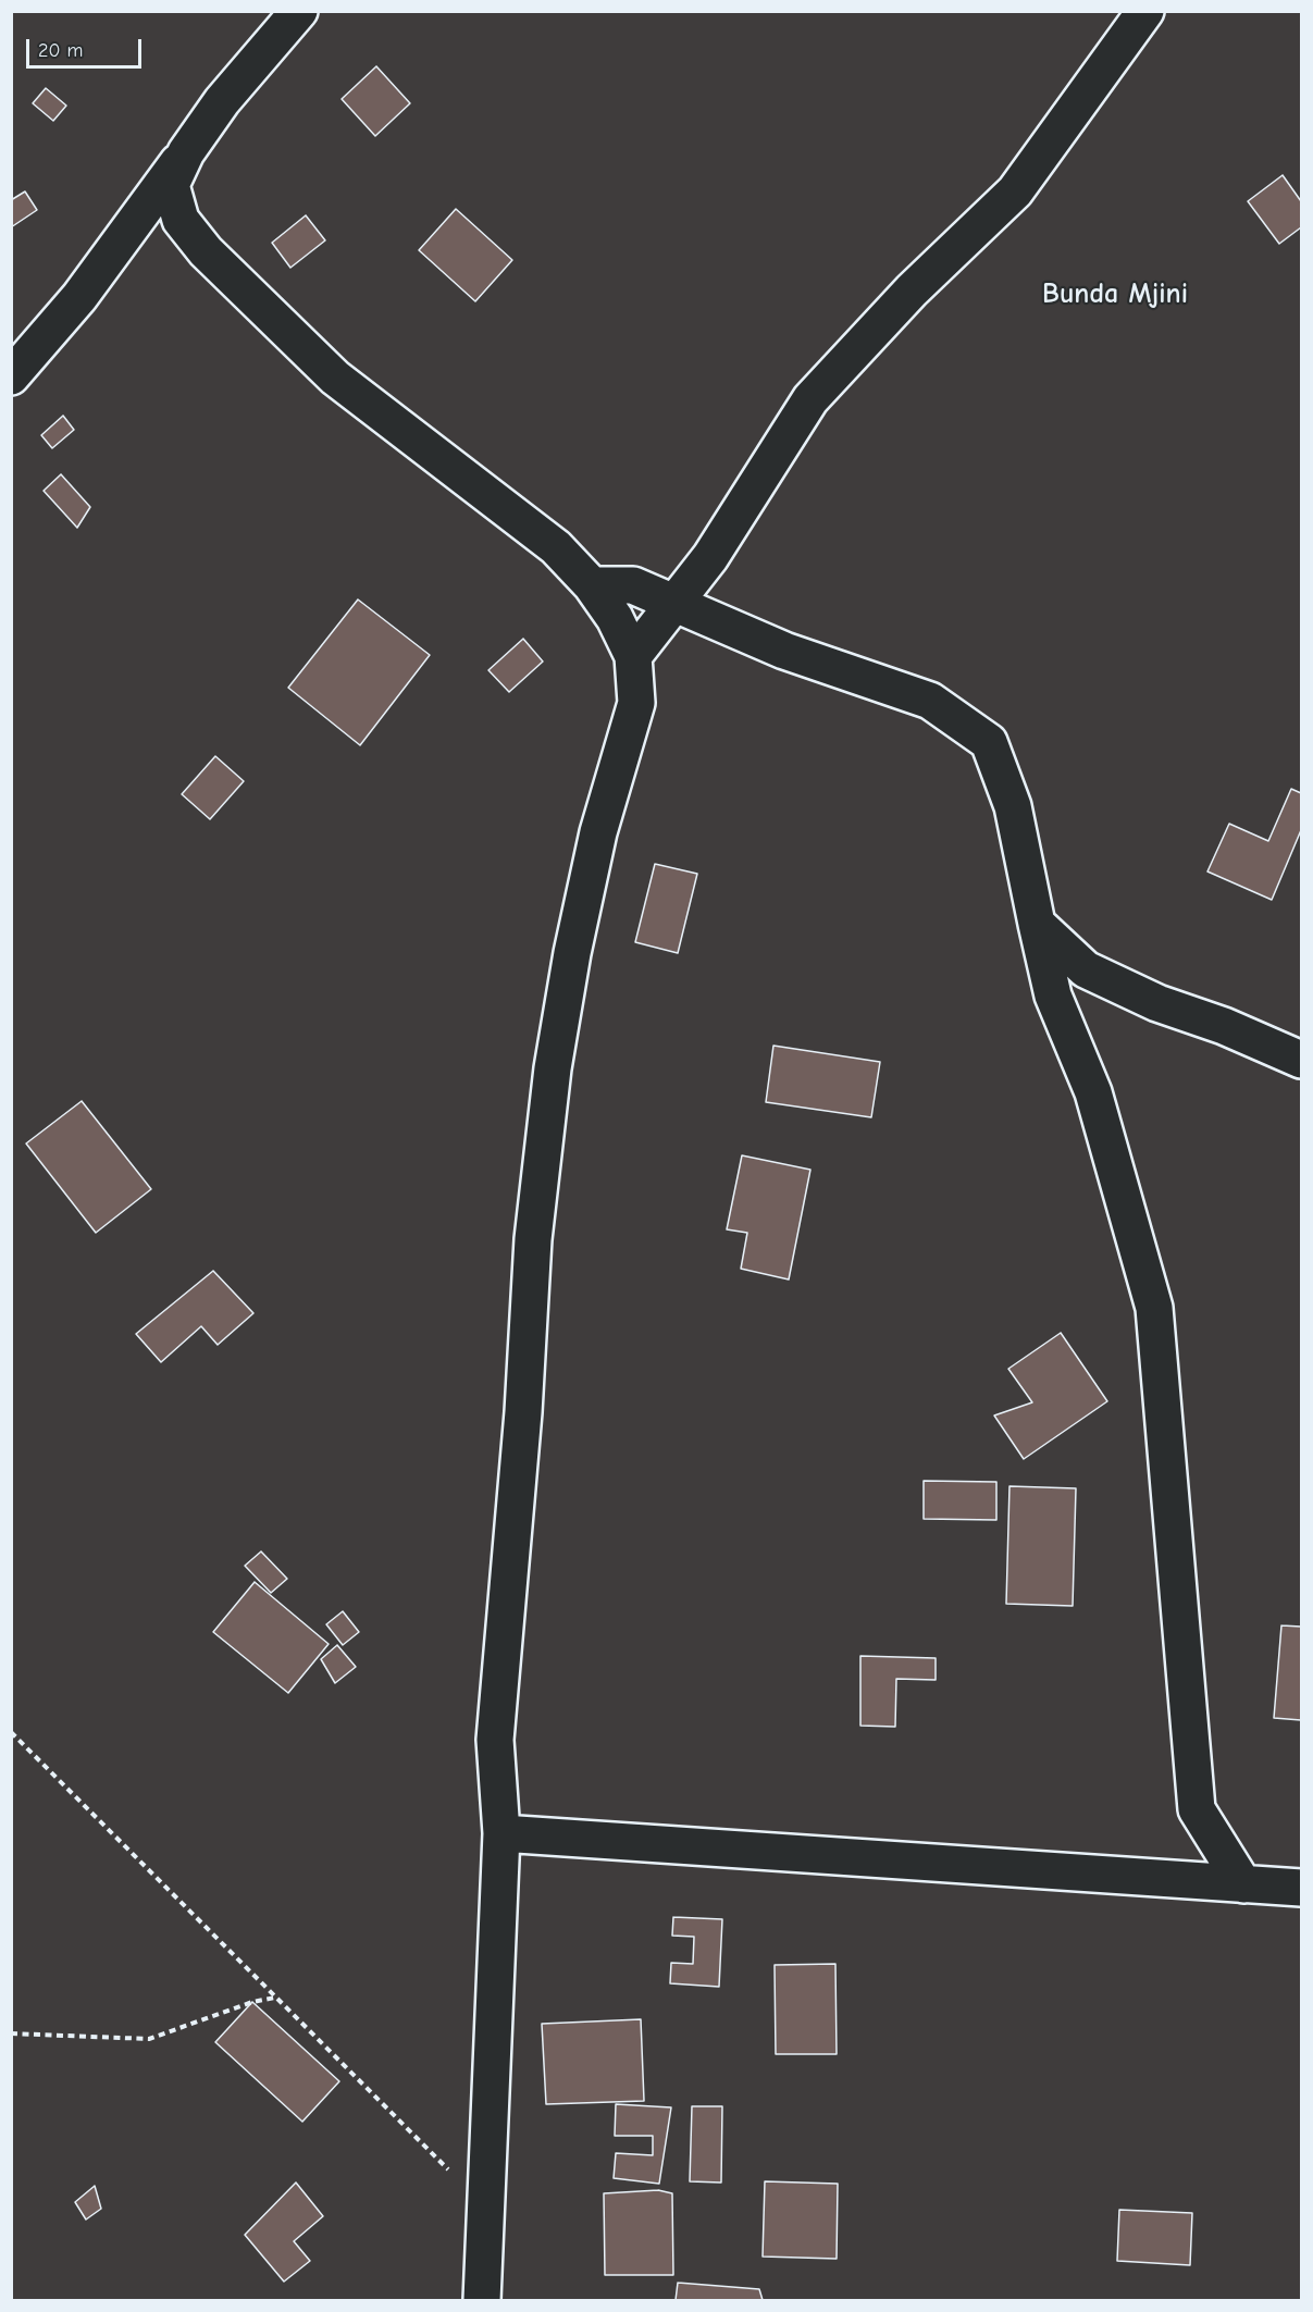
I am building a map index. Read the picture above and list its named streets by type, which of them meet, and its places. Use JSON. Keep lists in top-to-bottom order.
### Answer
{
  "districts": ["Bunda Mjini"],
  "scale_bar": "20 m"
}
